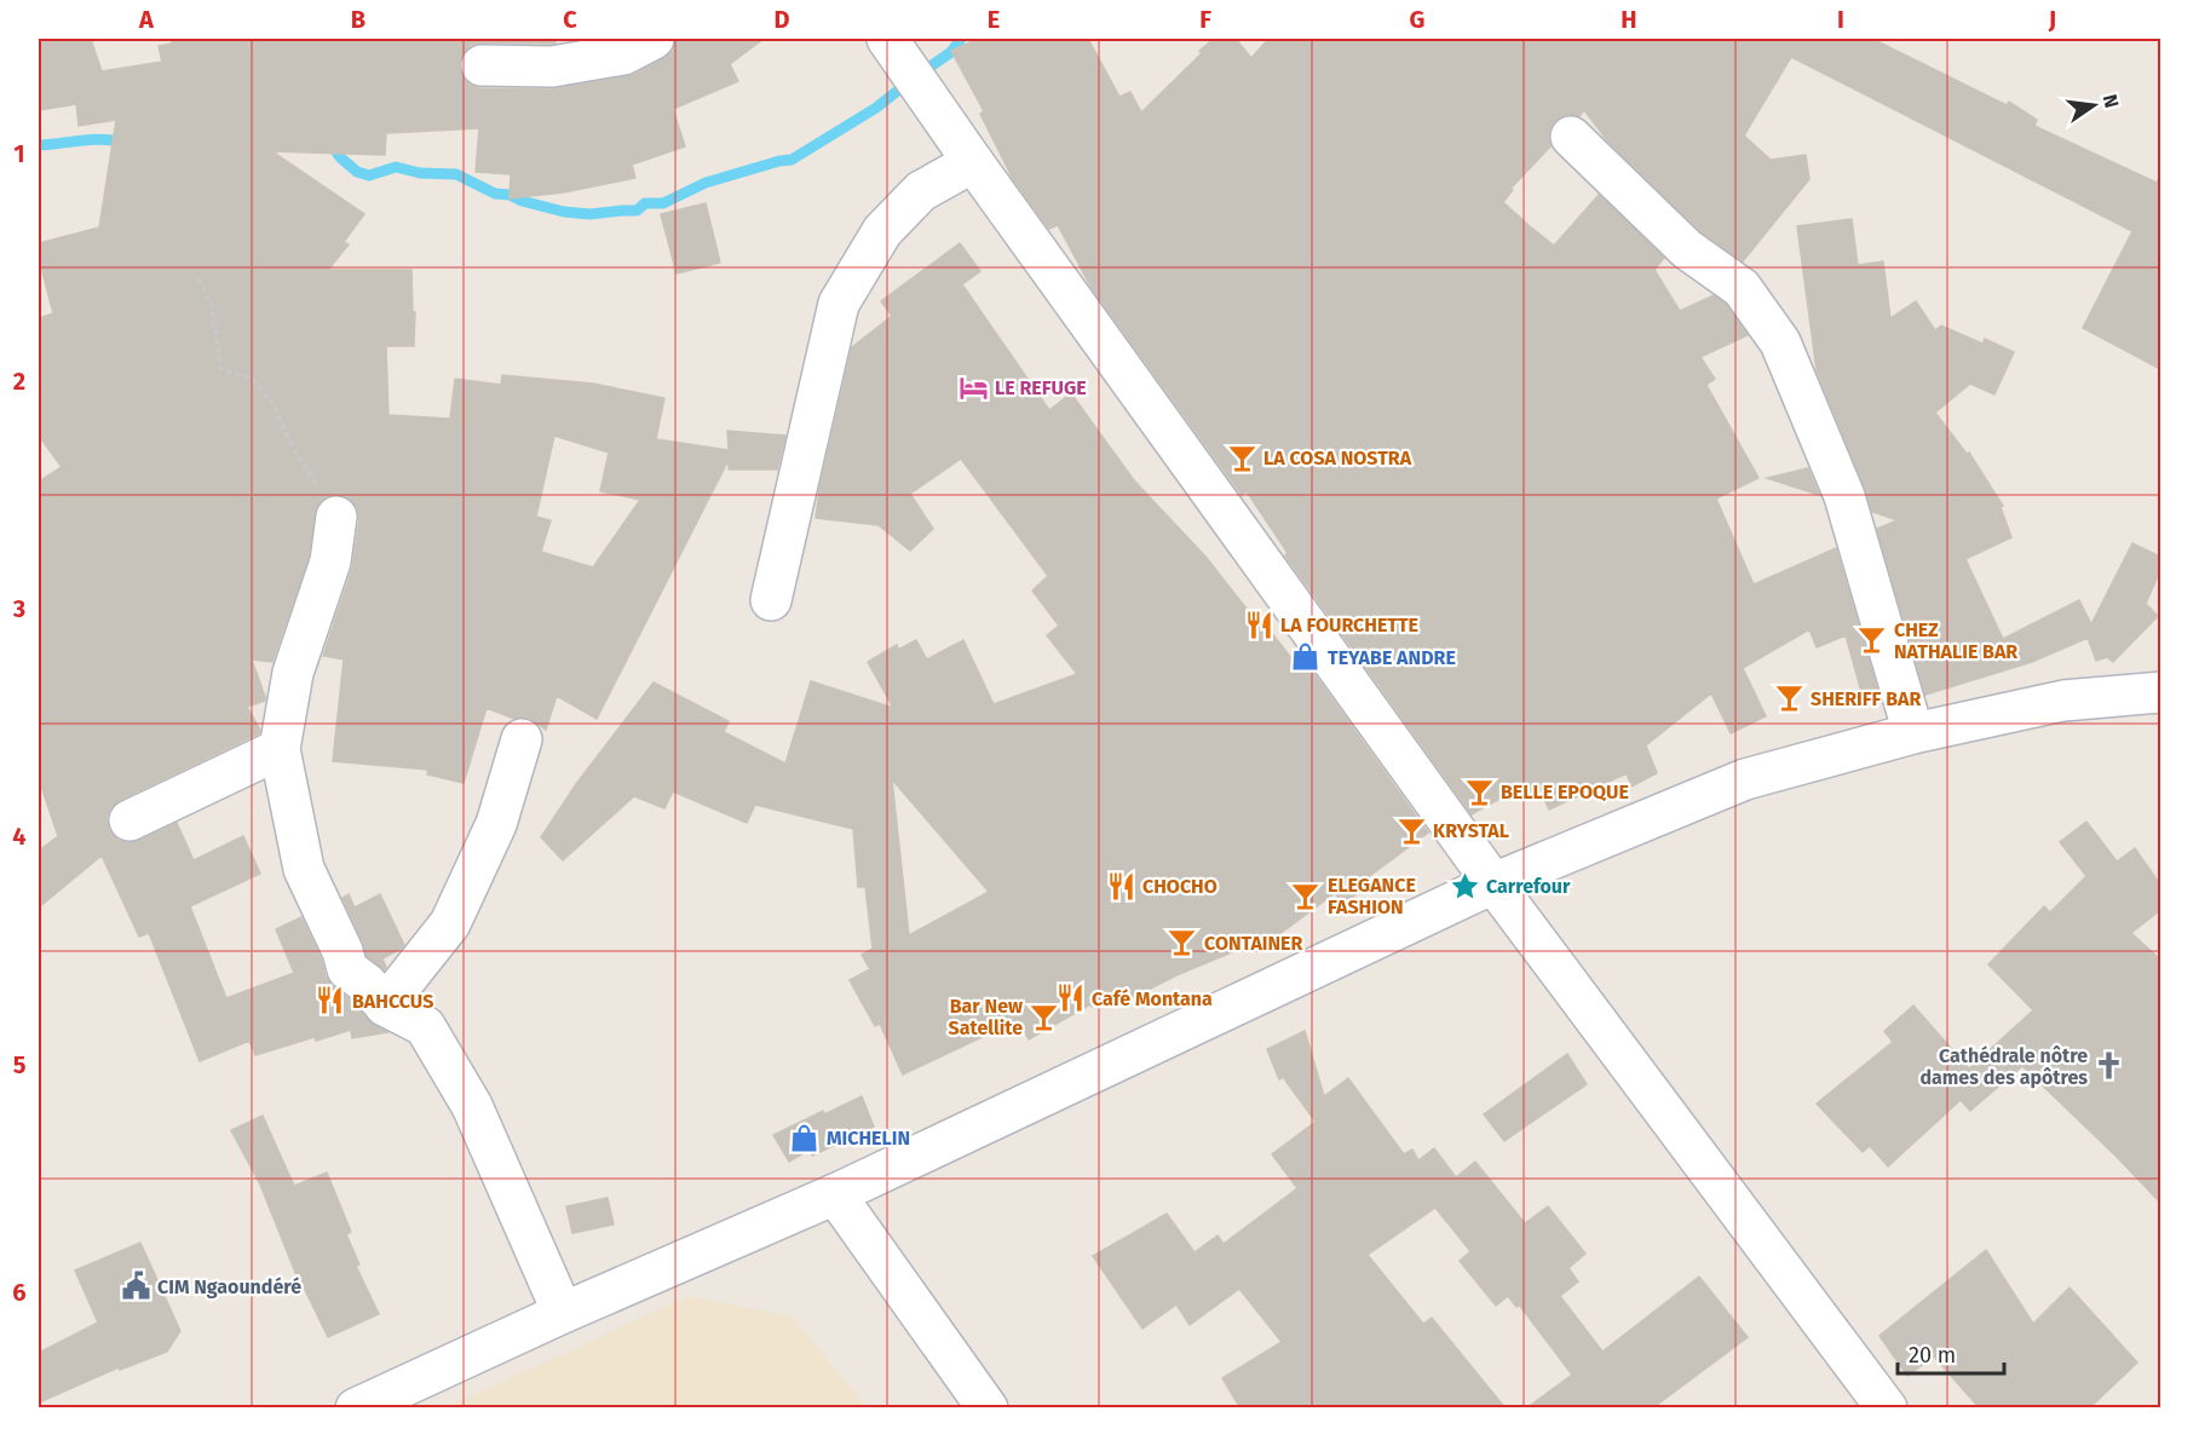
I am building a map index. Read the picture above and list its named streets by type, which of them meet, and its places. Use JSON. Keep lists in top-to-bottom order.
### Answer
{
  "places": {
    "hotel": ["LE REFUGE"],
    "bar": [
      "LA COSA NOSTRA",
      "CHEZ NATHALIE BAR",
      "SHERIFF BAR",
      "BELLE EPOQUE",
      "KRYSTAL",
      "ELEGANCE FASHION",
      "CONTAINER",
      "Bar New Satellite"
    ],
    "restaurant": [
      "LA FOURCHETTE",
      "CHOCHO",
      "Café Montana",
      "BAHCCUS"
    ],
    "shop": ["TEYABE ANDRE", "MICHELIN"],
    "place": ["Carrefour"],
    "church": ["Cathédrale nôtre dames des apôtres"],
    "public building": ["CIM Ngaoundéré"]
  },
  "scale_bar": "20 m",
  "north": "right",
  "grid": {
    "columns": [
      "A",
      "B",
      "C",
      "D",
      "E",
      "F",
      "G",
      "H",
      "I",
      "J"
    ],
    "rows": [
      "1",
      "2",
      "3",
      "4",
      "5",
      "6"
    ]
  }
}
